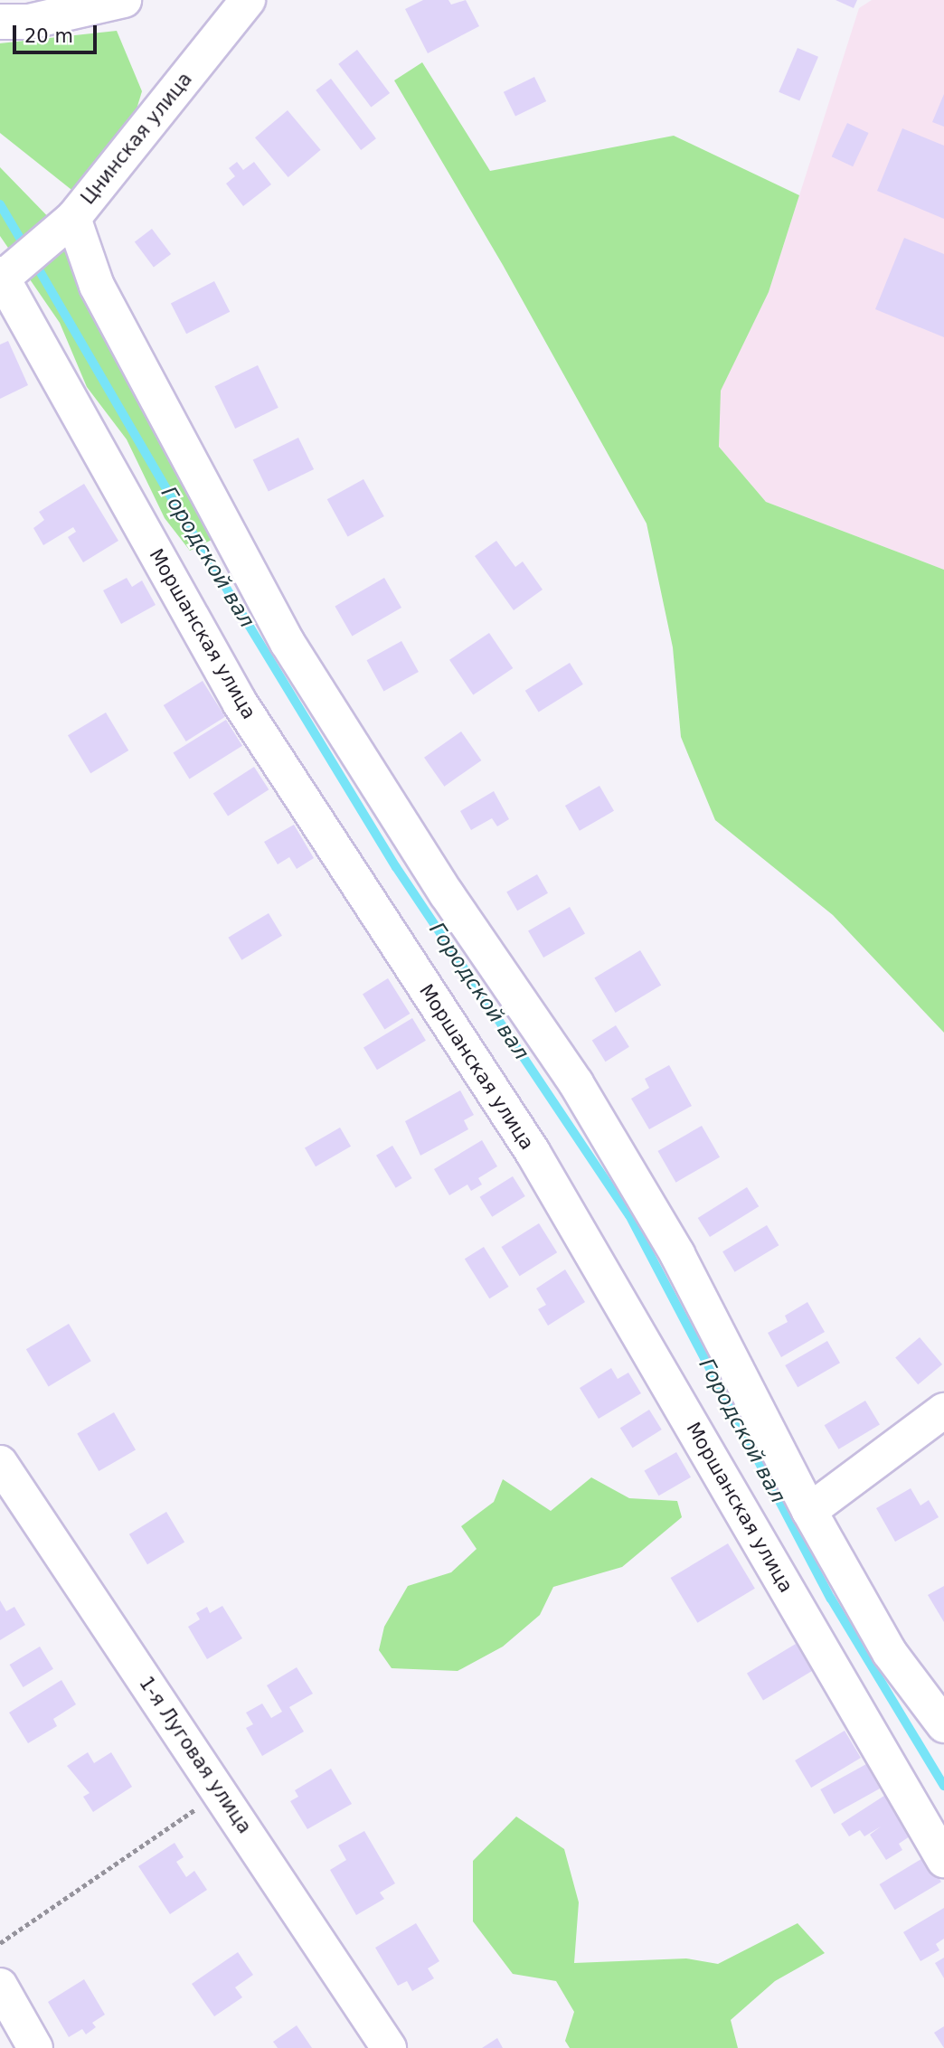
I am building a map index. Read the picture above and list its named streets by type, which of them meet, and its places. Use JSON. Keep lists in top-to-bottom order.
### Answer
{
  "streets": {
    "street": ["Цнинская улица", "Моршанская улица", "1-я Луговая улица"]
  },
  "crossings": [
    ["Цнинская улица", "Моршанская улица"]
  ],
  "water": ["Городской вал"],
  "scale_bar": "20 m"
}
